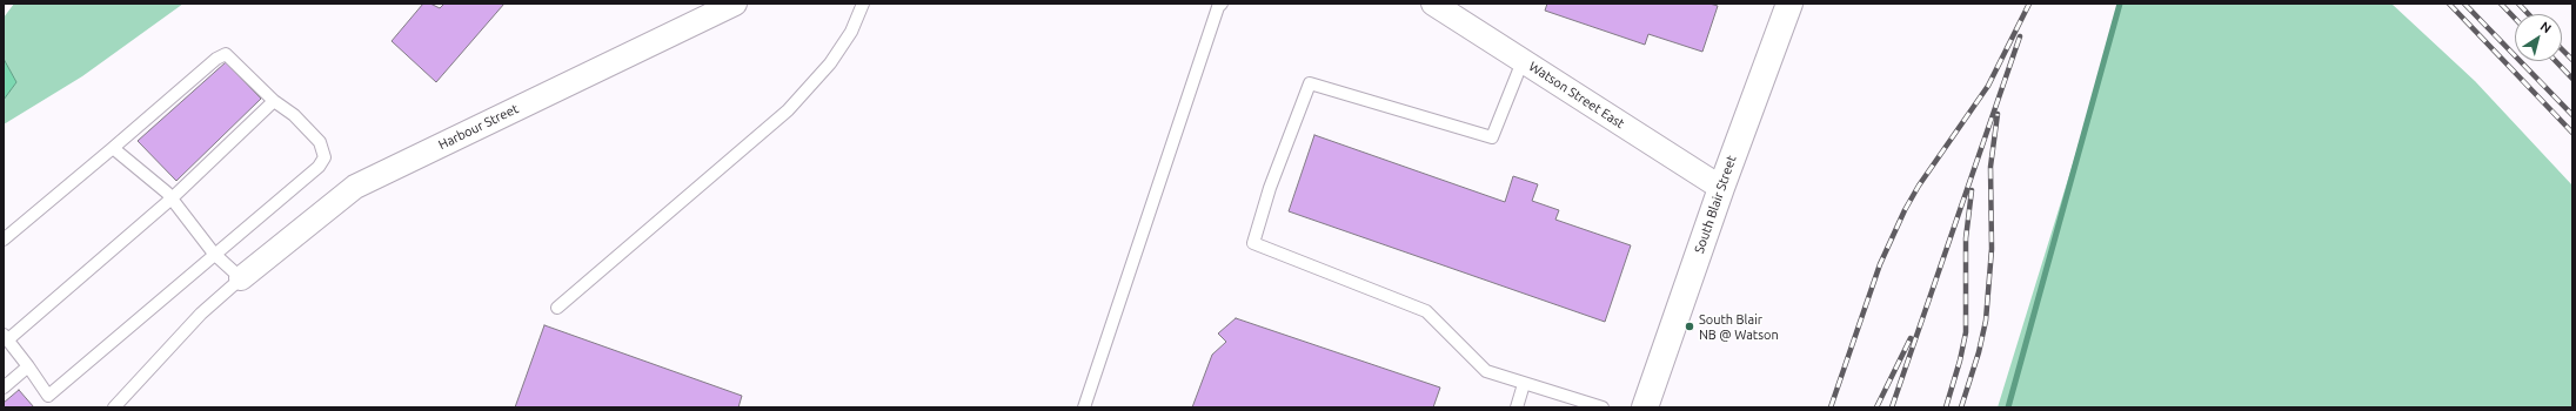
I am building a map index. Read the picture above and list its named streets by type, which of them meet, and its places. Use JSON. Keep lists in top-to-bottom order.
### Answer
{
  "streets": {
    "street": ["Watson Street East", "Harbour Street", "South Blair Street"]
  },
  "crossings": [
    ["Watson Street East", "South Blair Street"]
  ],
  "places": ["South Blair NB @ Watson"],
  "north": "top right"
}
